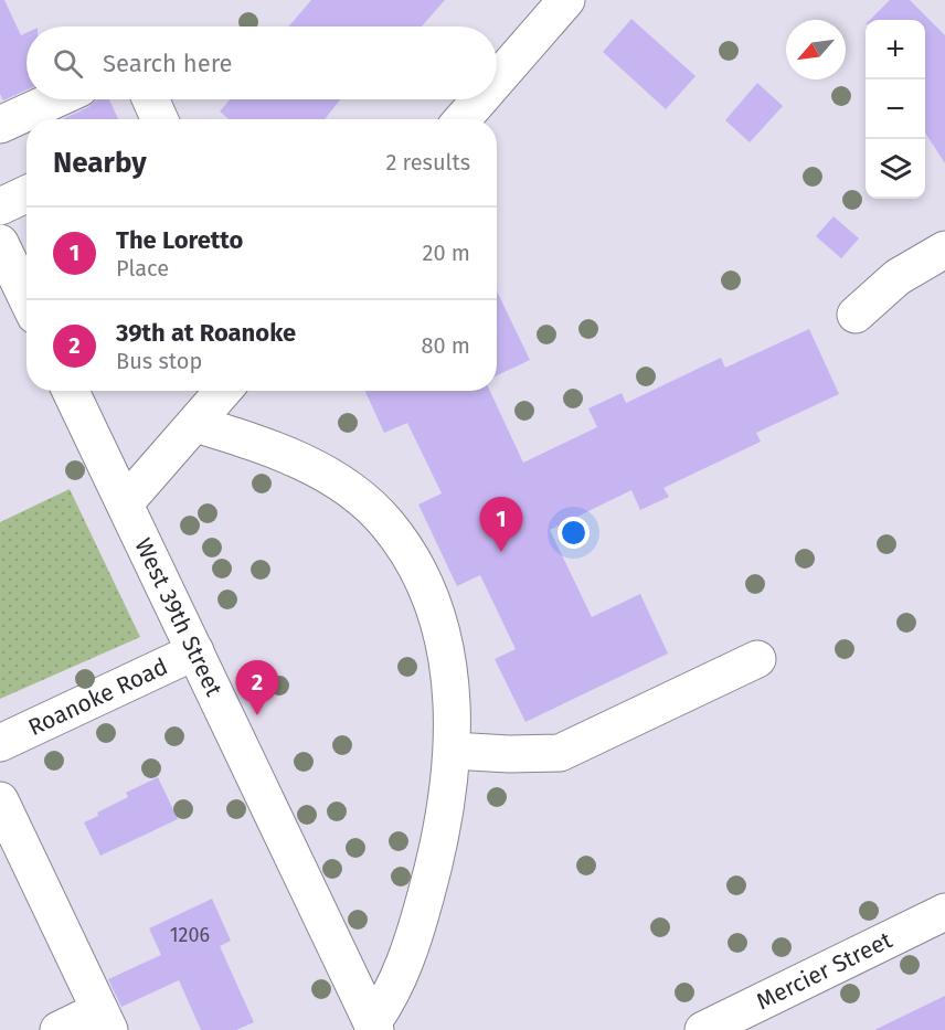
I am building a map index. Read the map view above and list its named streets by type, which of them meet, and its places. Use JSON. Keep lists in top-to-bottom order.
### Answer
{
  "streets": {
    "street": ["West 39th Street", "Roanoke Road", "Mercier Street"]
  },
  "crossings": [
    ["West 39th Street", "Roanoke Road"]
  ],
  "house_numbers": ["1206"],
  "north": "bottom left",
  "page": {
    "map_buttons": ["+", "−"],
    "search": "Search here",
    "heading": ["Nearby", "2 results"],
    "list": [
      {
        "mark": "1",
        "name": "The Loretto",
        "note": "Place",
        "value": "20 m"
      },
      {
        "mark": "2",
        "name": "39th at Roanoke",
        "note": "Bus stop",
        "value": "80 m"
      }
    ],
    "pins": ["1", "2"]
  }
}
